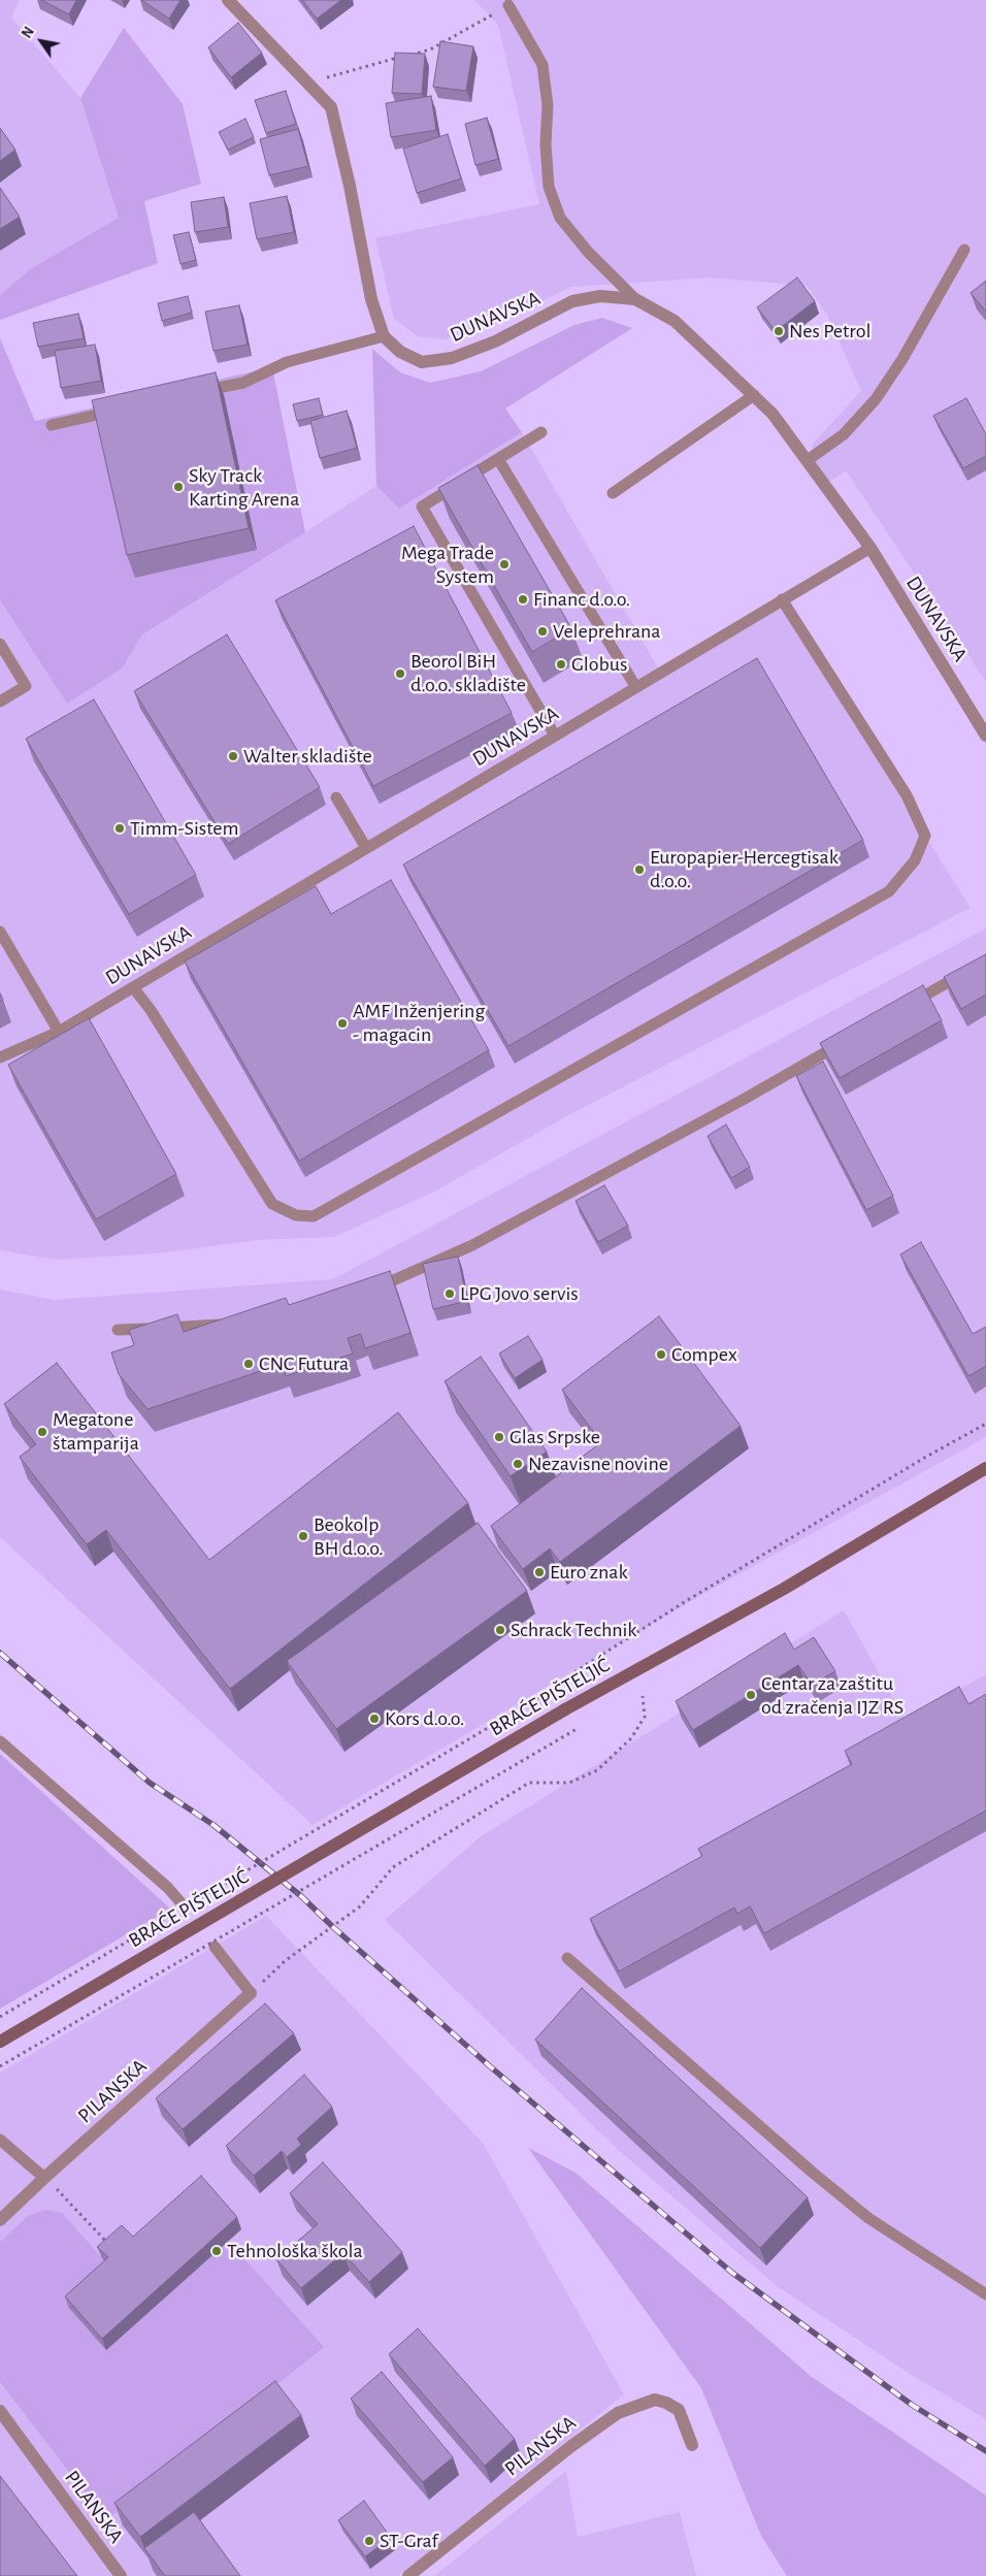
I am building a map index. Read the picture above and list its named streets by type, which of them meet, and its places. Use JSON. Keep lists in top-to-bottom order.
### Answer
{
  "streets": {
    "street": ["DUNAVSKA", "BRAĆE PIŠTELJIĆ", "PILANSKA"]
  },
  "places": [
    "Nes Petrol",
    "Sky Track Karting Arena",
    "Mega Trade System",
    "Financ d.o.o.",
    "Veleprehrana",
    "Globus",
    "Beorol BiH d.o.o. skladište",
    "Walter skladište",
    "Timm-Sistem",
    "Europapier-Hercegtisak d.o.o.",
    "AMF Inženjering - magacin",
    "LPG Jovo servis",
    "Compex",
    "CNC Futura",
    "Megatone štamparija",
    "Glas Srpske",
    "Nezavisne novine",
    "Beokolp BH d.o.o.",
    "Euro znak",
    "Schrack Technik",
    "Centar za zaštitu od zračenja IJZ RS",
    "Kors d.o.o.",
    "Tehnološka škola",
    "ST-Graf"
  ],
  "north": "top left"
}
